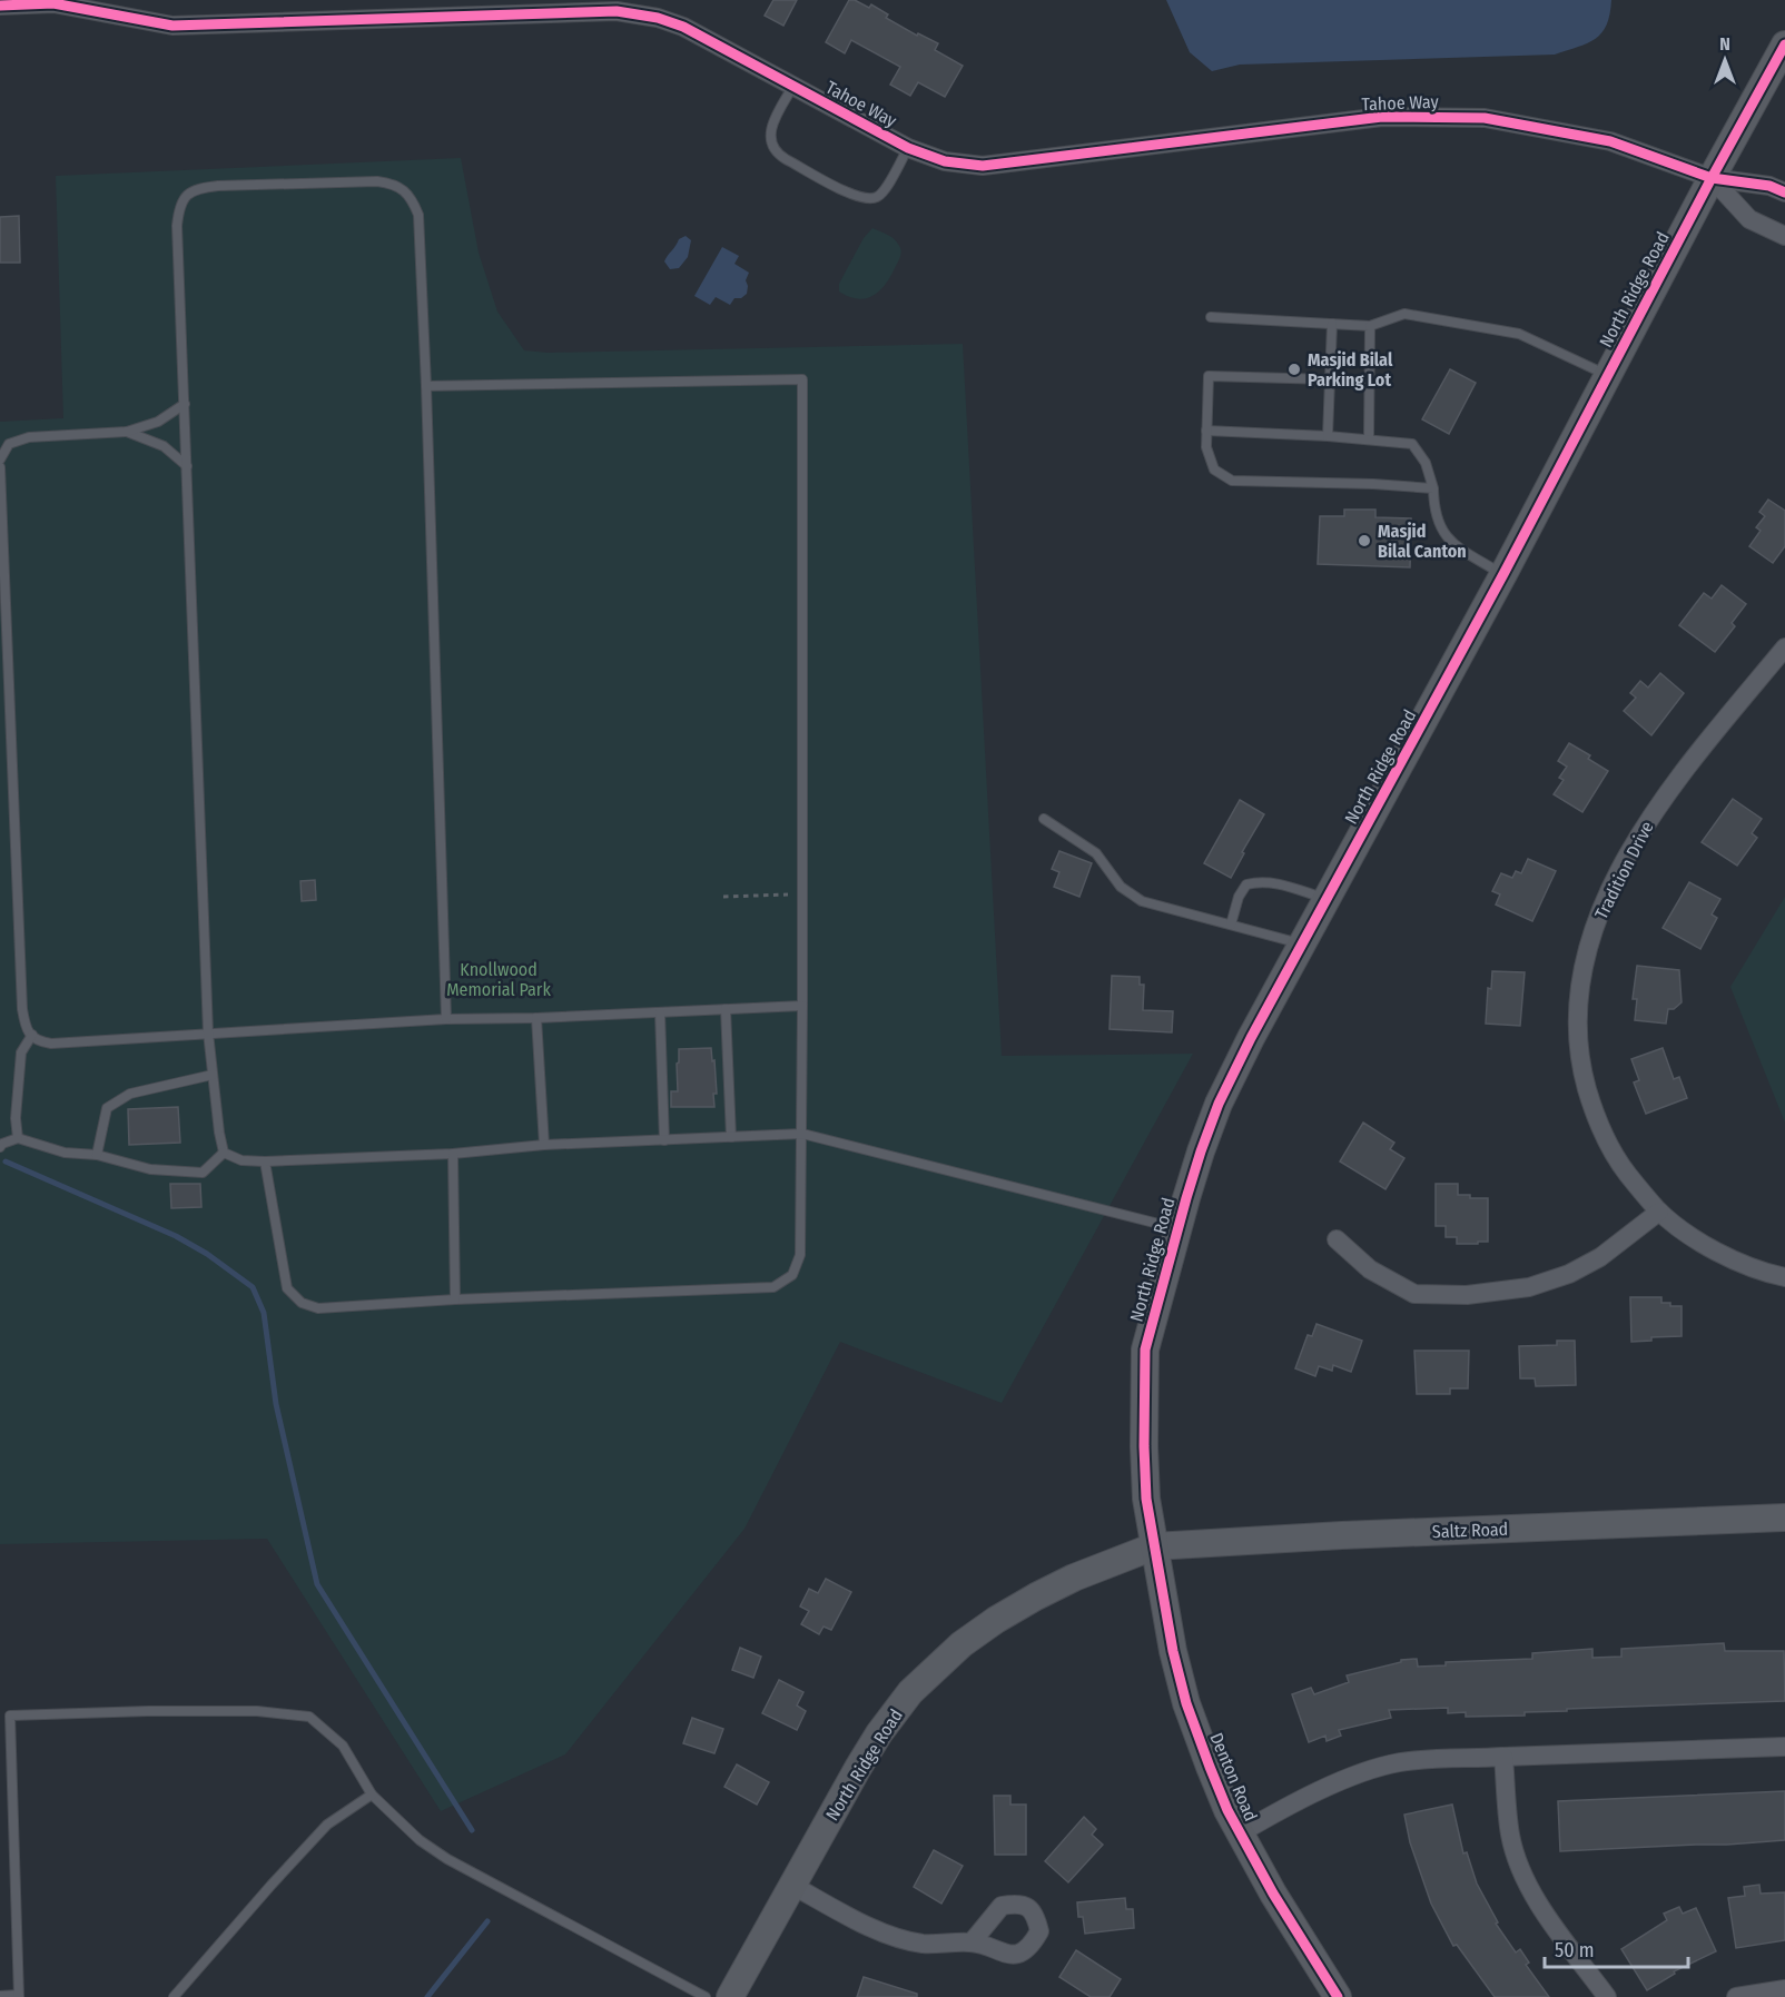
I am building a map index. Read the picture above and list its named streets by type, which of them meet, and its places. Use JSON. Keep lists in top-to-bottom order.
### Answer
{
  "streets": {
    "street": [
      "Tahoe Way",
      "North Ridge Road",
      "Tradition Drive",
      "Saltz Road",
      "Denton Road"
    ]
  },
  "crossings": [
    ["Tahoe Way", "North Ridge Road"],
    ["North Ridge Road", "Saltz Road"],
    ["North Ridge Road", "Denton Road"],
    ["Saltz Road", "Denton Road"]
  ],
  "parks": ["Knollwood Memorial Park"],
  "places": ["Masjid Bilal Parking Lot", "Masjid Bilal Canton"],
  "scale_bar": "50 m",
  "north": "top"
}
